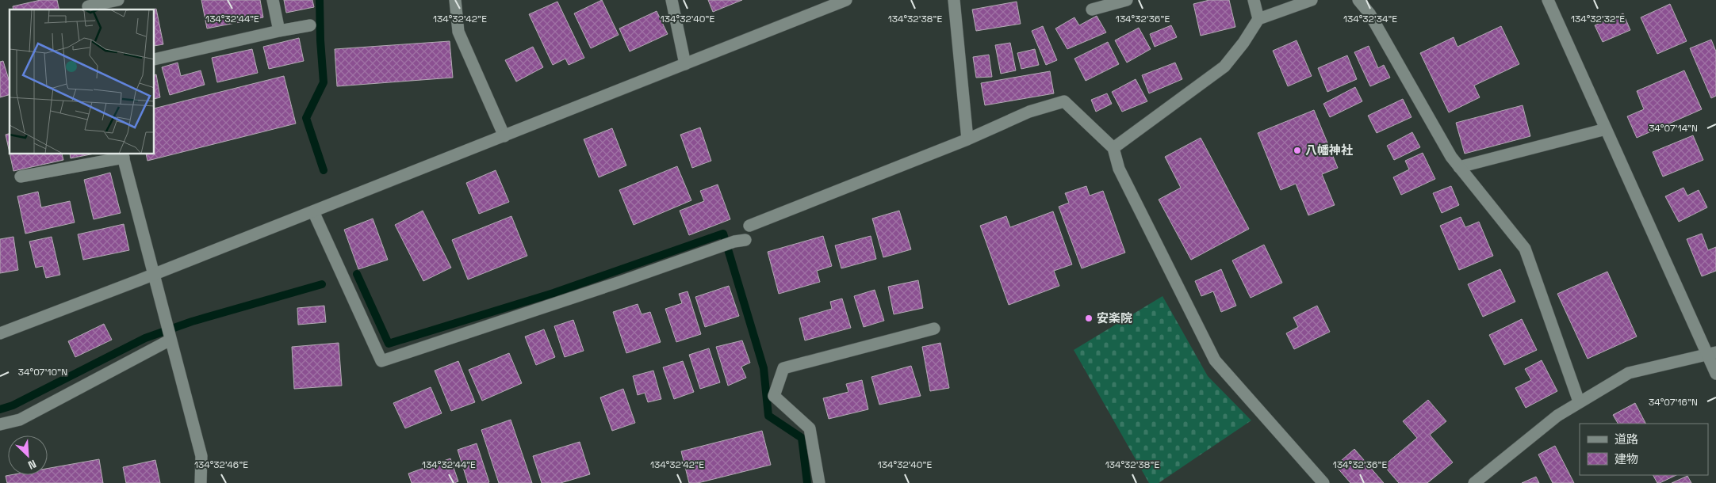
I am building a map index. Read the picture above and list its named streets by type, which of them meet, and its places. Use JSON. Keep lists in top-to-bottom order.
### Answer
{
  "places": ["八幡神社", "安楽院"],
  "legend": ["道路", "建物"],
  "north": "bottom right",
  "coordinates": [
    "134°32'44\"E",
    "134°32'42\"E",
    "134°32'40\"E",
    "134°32'38\"E",
    "134°32'36\"E",
    "134°32'34\"E",
    "134°32'32\"E",
    "34°07'14\"N",
    "34°07'10\"N",
    "34°07'16\"N",
    "134°32'46\"E"
  ]
}
